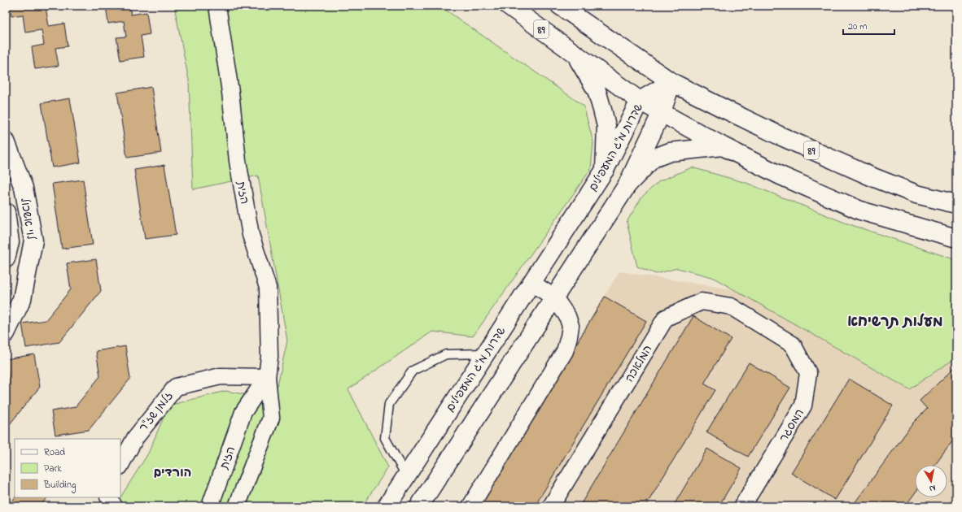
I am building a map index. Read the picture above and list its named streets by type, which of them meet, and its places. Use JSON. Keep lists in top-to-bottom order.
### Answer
{
  "streets": {
    "main road": ["89", "שדרות מ\"ג המעפילים", "לוי אשכול"],
    "street": [
      "הזית",
      "המלאכה",
      "זלמן שז\"ר",
      "המסגר"
    ]
  },
  "crossings": [
    ["89", "שדרות מ\"ג המעפילים"],
    ["הזית", "זלמן שז\"ר"],
    ["המלאכה", "המסגר"]
  ],
  "districts": ["מעלות תרשיחא", "הורדים"],
  "legend": ["Road", "Park", "Building"],
  "scale_bar": "20 m",
  "north": "bottom"
}
